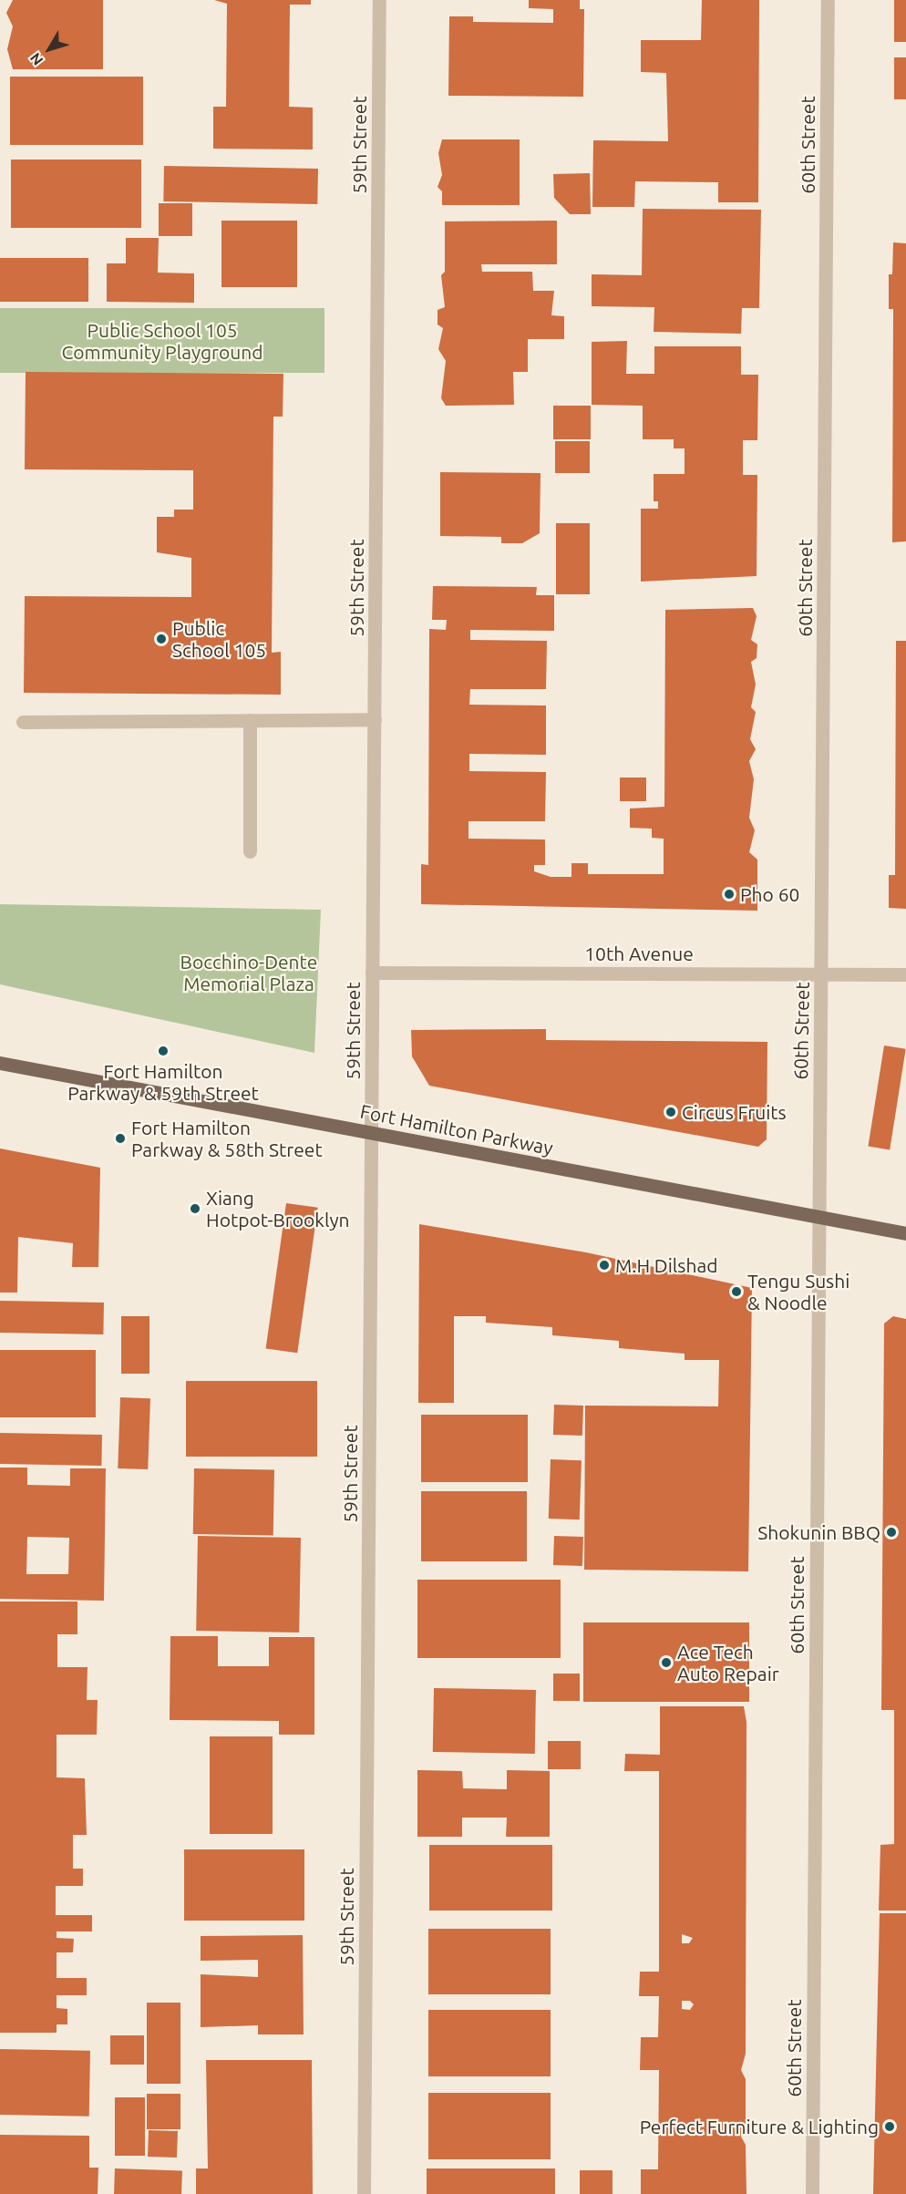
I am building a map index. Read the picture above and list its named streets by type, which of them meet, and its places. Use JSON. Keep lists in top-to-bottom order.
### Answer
{
  "streets": {
    "main road": ["Fort Hamilton Parkway"],
    "street": ["59th Street", "60th Street", "10th Avenue"]
  },
  "crossings": [
    ["59th Street", "10th Avenue"],
    ["59th Street", "Fort Hamilton Parkway"],
    ["60th Street", "10th Avenue"],
    ["60th Street", "Fort Hamilton Parkway"]
  ],
  "parks": ["Public School 105 Community Playground", "Bocchino-Dente Memorial Plaza"],
  "places": [
    "Public School 105",
    "Pho 60",
    "Fort Hamilton Parkway & 59th Street",
    "Circus Fruits",
    "Fort Hamilton Parkway & 58th Street",
    "Xiang Hotpot-Brooklyn",
    "M.H Dilshad",
    "Tengu Sushi & Noodle",
    "Shokunin BBQ",
    "Ace Tech Auto Repair",
    "Perfect Furniture & Lighting"
  ],
  "north": "bottom left"
}
